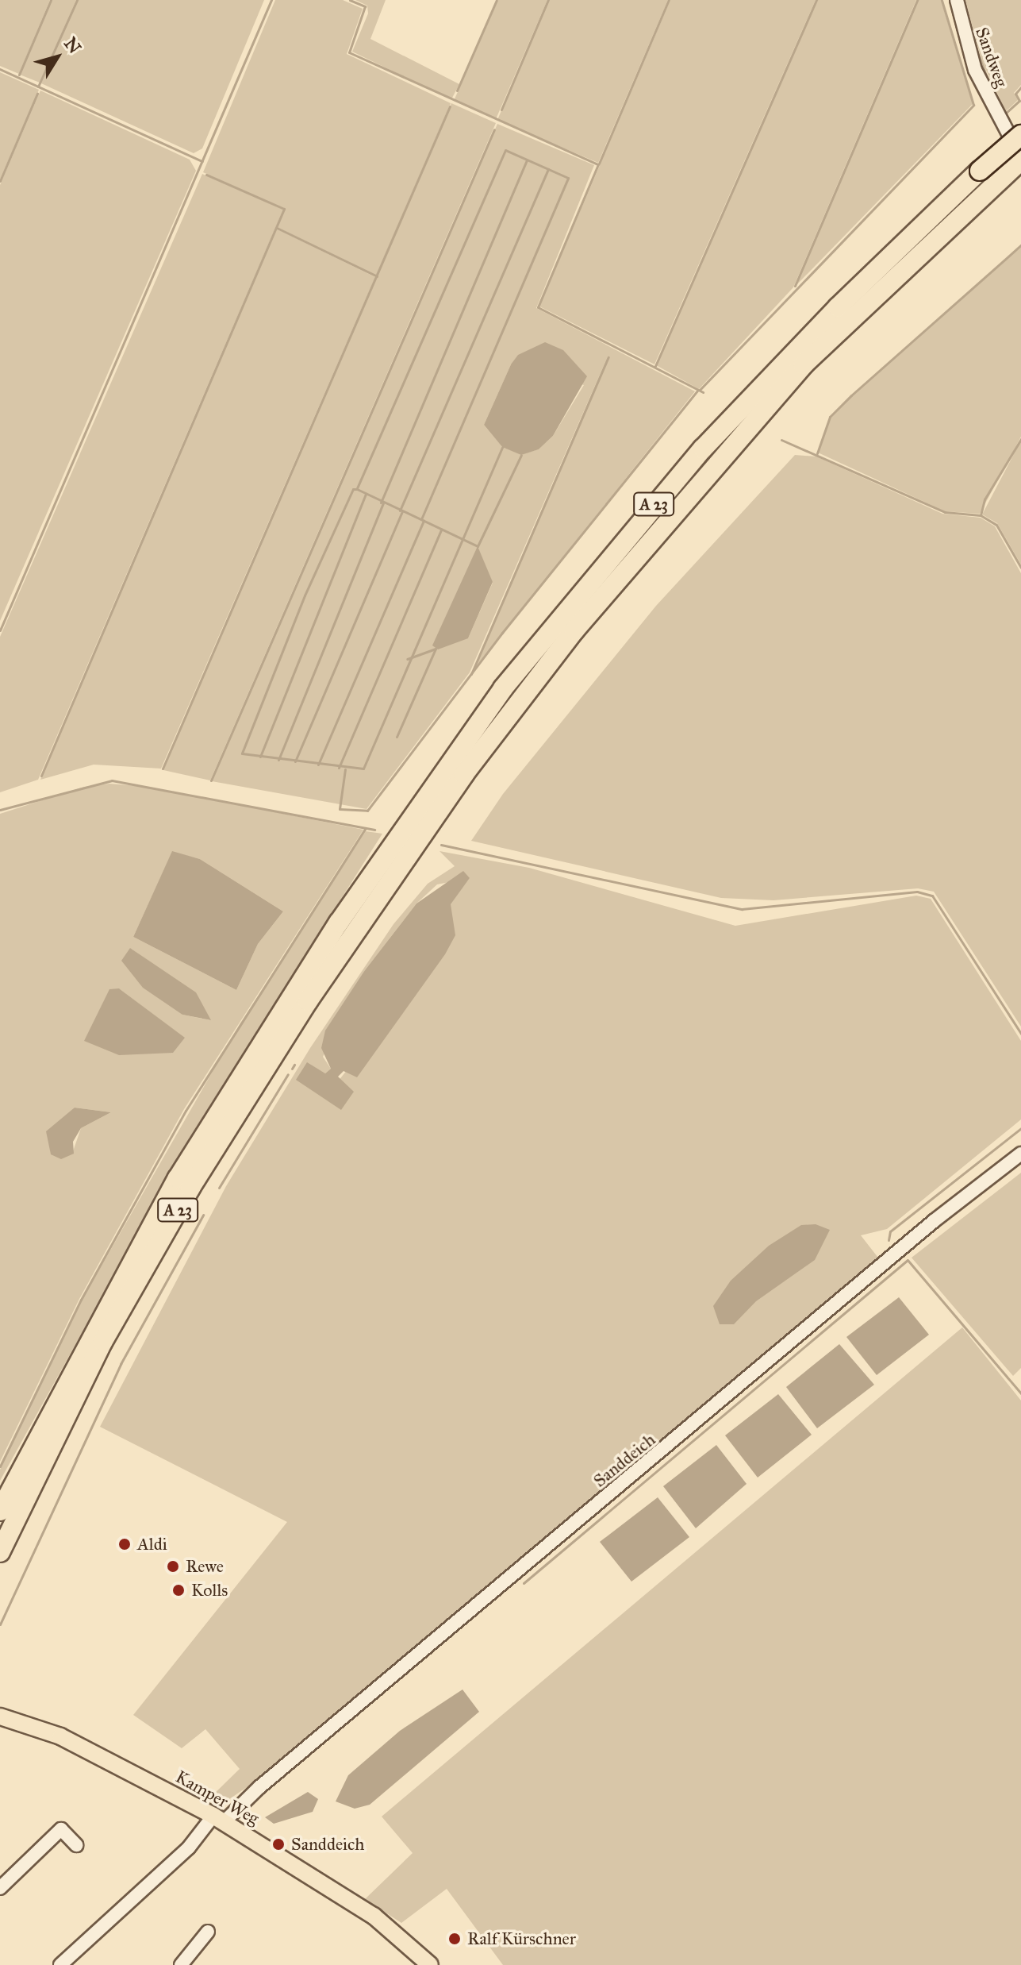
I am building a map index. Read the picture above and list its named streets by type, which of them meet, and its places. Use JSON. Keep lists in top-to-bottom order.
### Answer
{
  "streets": {
    "highway": ["A 23"],
    "main road": ["Kamper Weg"],
    "street": ["Sandweg", "Sanddeich"]
  },
  "crossings": [
    ["Sandweg", "A 23"],
    ["Sanddeich", "Kamper Weg"]
  ],
  "places": [
    "Aldi",
    "Rewe",
    "Kolls",
    "Sanddeich",
    "Ralf Kürschner"
  ],
  "north": "top right"
}
